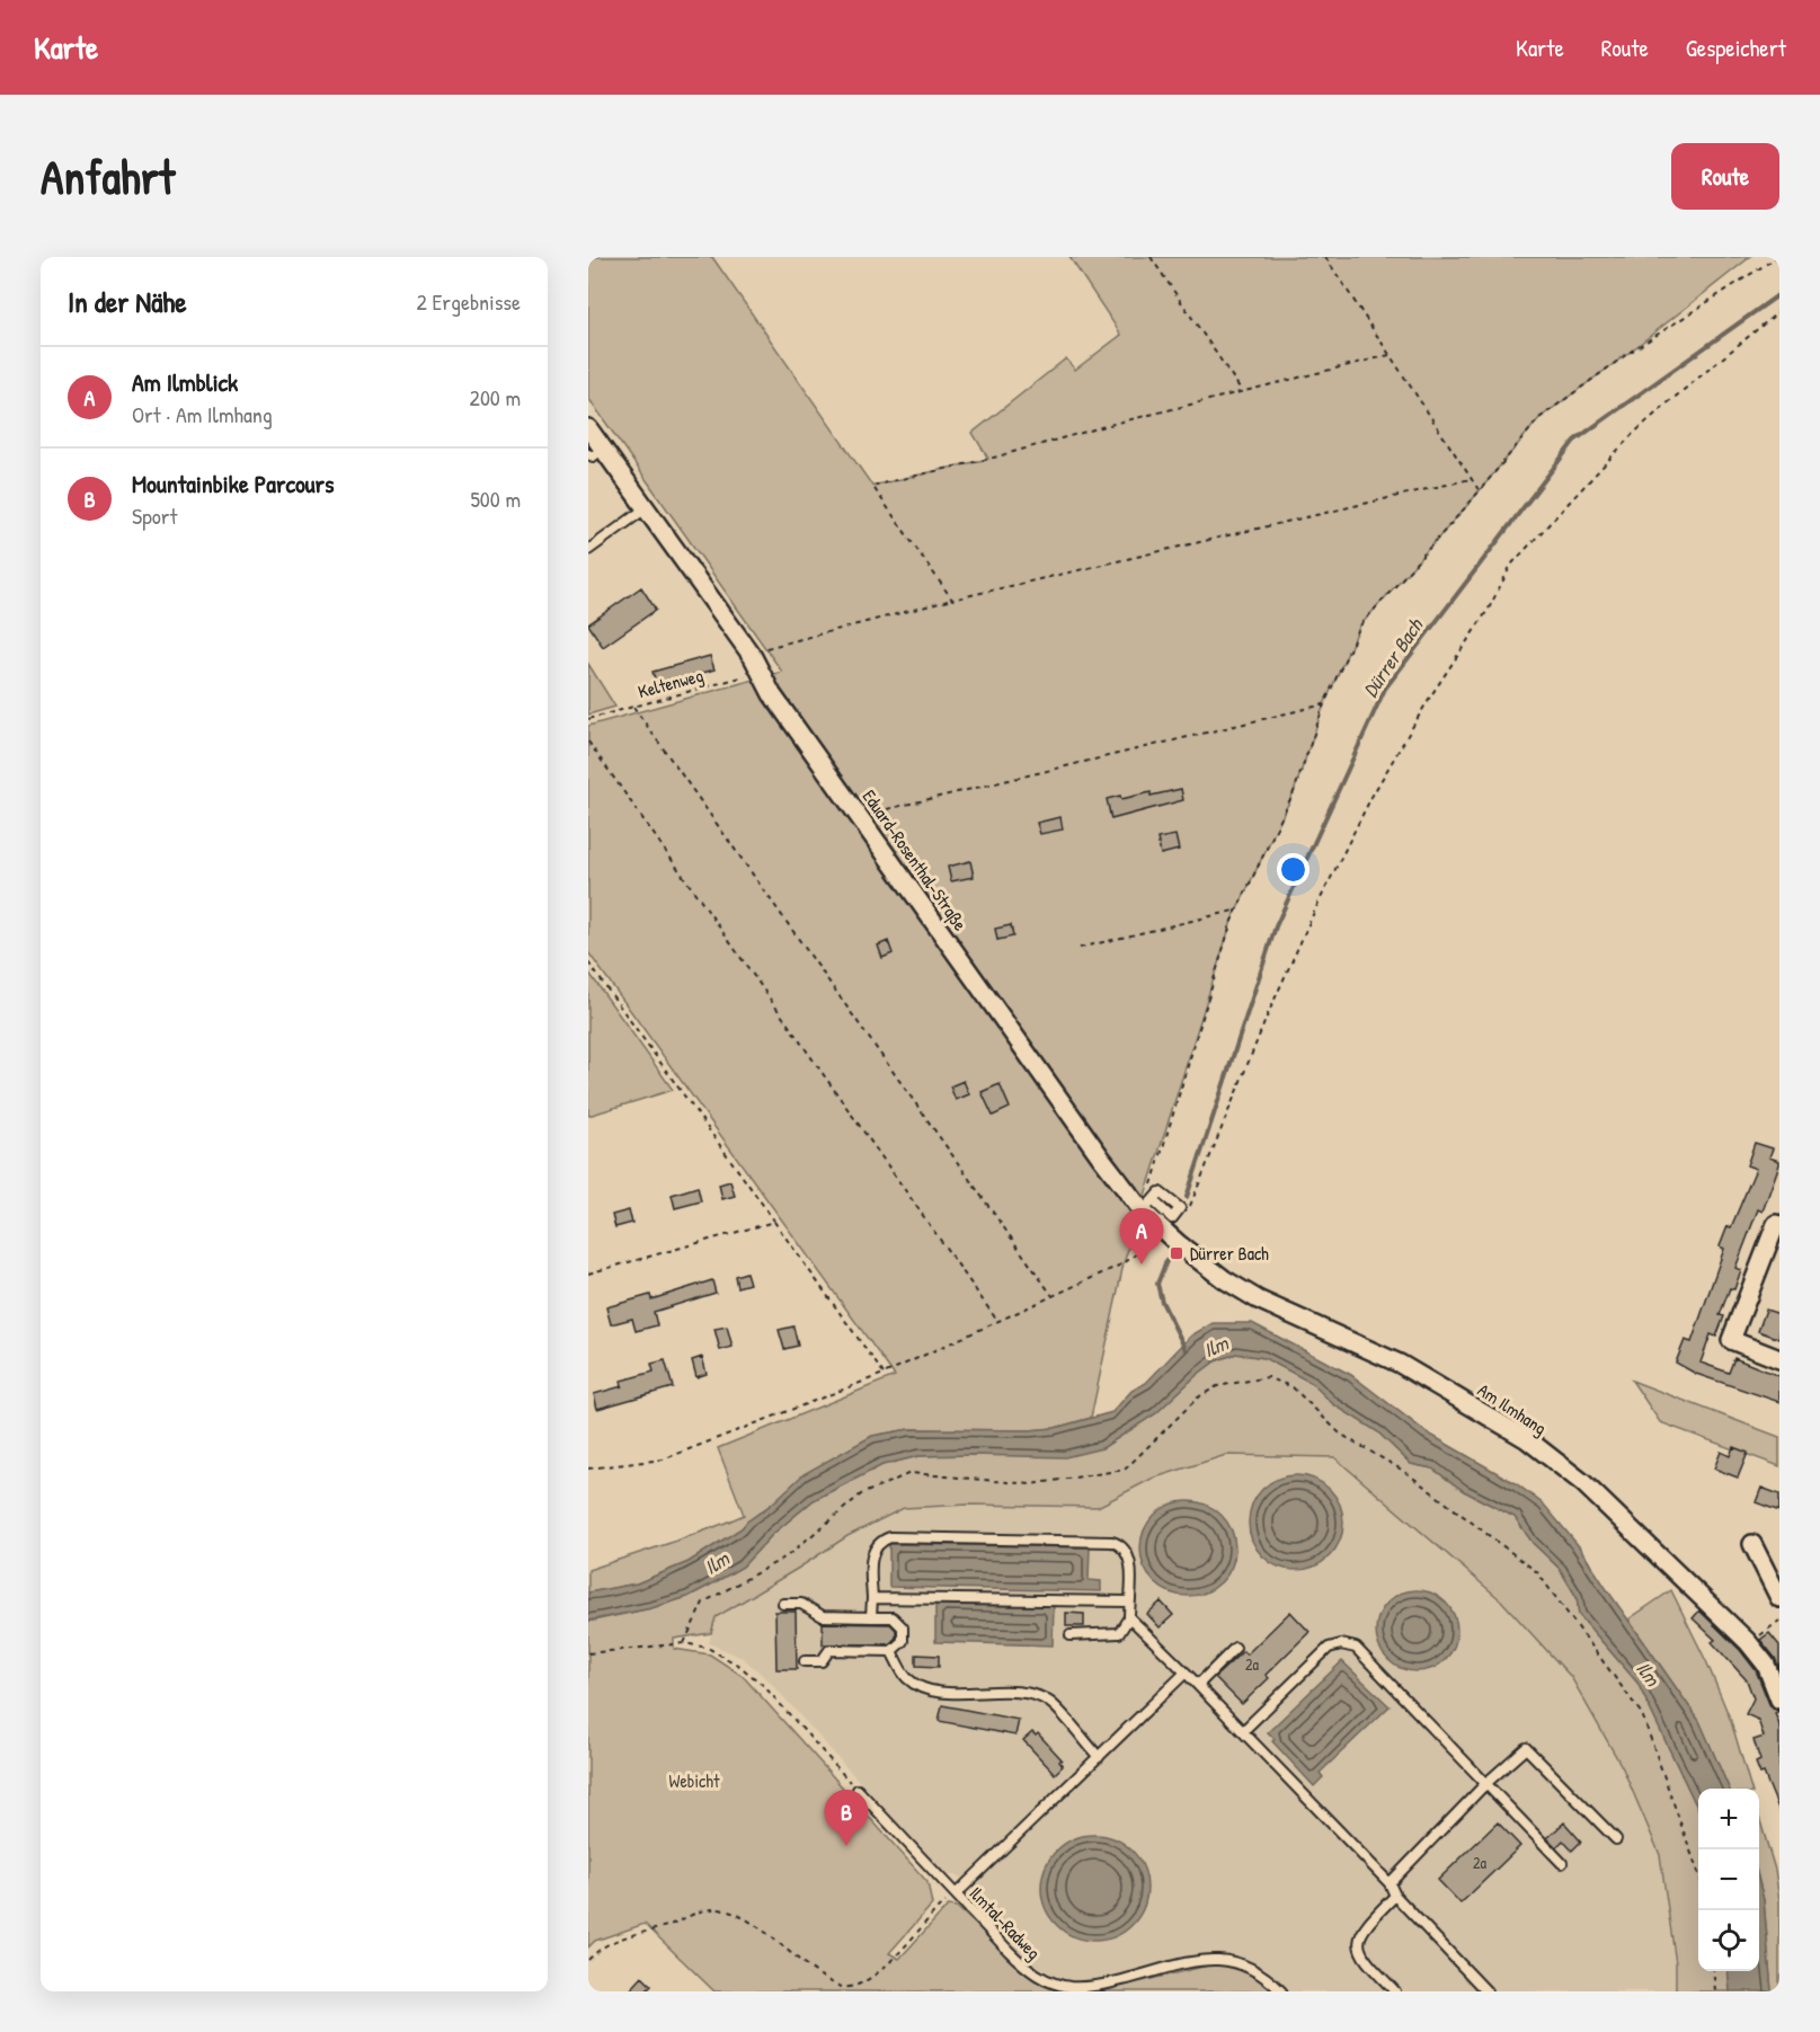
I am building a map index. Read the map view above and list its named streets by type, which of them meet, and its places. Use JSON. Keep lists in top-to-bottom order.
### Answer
{
  "streets": {
    "street": ["Eduard-Rosenthal-Straße", "Am Ilmhang"],
    "lane": ["Ilmtal-Radweg"],
    "path": ["Keltenweg"]
  },
  "crossings": [
    ["Keltenweg", "Eduard-Rosenthal-Straße"],
    ["Eduard-Rosenthal-Straße", "Am Ilmhang"]
  ],
  "water": ["Dürrer Bach", "Ilm"],
  "parks": ["Webicht"],
  "places": {
    "transit": ["Dürrer Bach"]
  },
  "house_numbers": ["2a", "2a"],
  "page": {
    "header": "Karte",
    "nav": ["Karte", "Route", "Gespeichert"],
    "buttons": "Route",
    "title": "Anfahrt",
    "heading": ["In der Nähe", "2 Ergebnisse"],
    "list": [
      {
        "mark": "A",
        "name": "Am Ilmblick",
        "note": "Ort · Am Ilmhang",
        "value": "200 m"
      },
      {
        "mark": "B",
        "name": "Mountainbike Parcours",
        "note": "Sport",
        "value": "500 m"
      }
    ],
    "pins": ["A", "B"],
    "map_buttons": ["+", "−"]
  }
}
